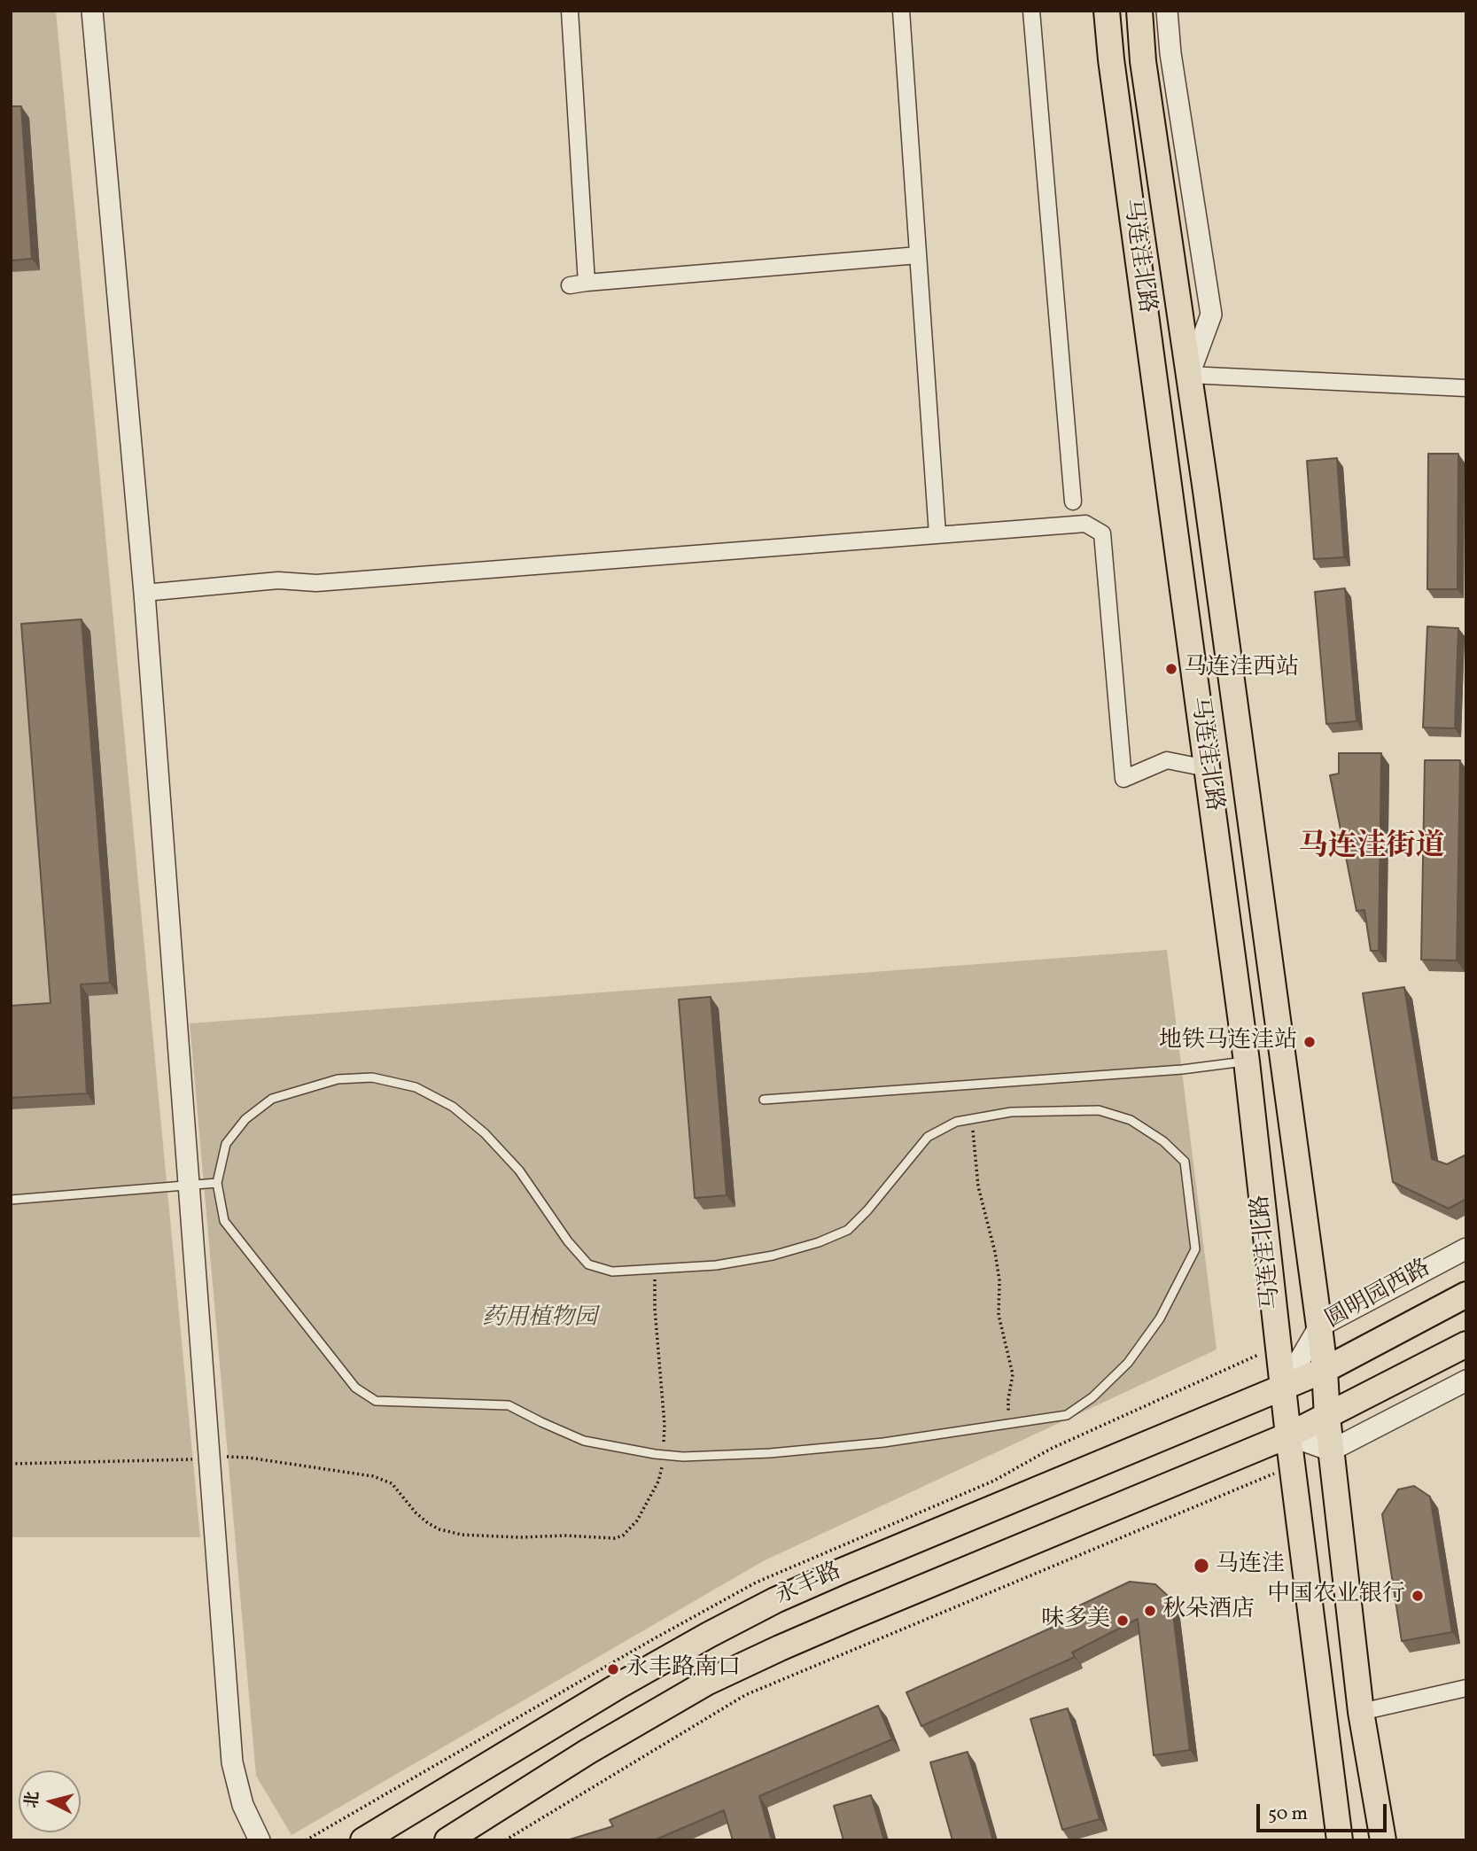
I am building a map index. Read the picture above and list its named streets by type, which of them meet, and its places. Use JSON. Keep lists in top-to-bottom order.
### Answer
{
  "streets": {
    "main road": ["马连洼北路", "圆明园西路", "永丰路"]
  },
  "crossings": [
    ["马连洼北路", "圆明园西路"],
    ["马连洼北路", "永丰路"],
    ["圆明园西路", "永丰路"]
  ],
  "districts": ["马连洼街道"],
  "parks": ["药用植物园"],
  "places": [
    "马连洼西站",
    "地铁马连洼站",
    "马连洼",
    "中国农业银行",
    "秋朵酒店",
    "味多美",
    "永丰路南口"
  ],
  "scale_bar": "50 m",
  "north": "left"
}
